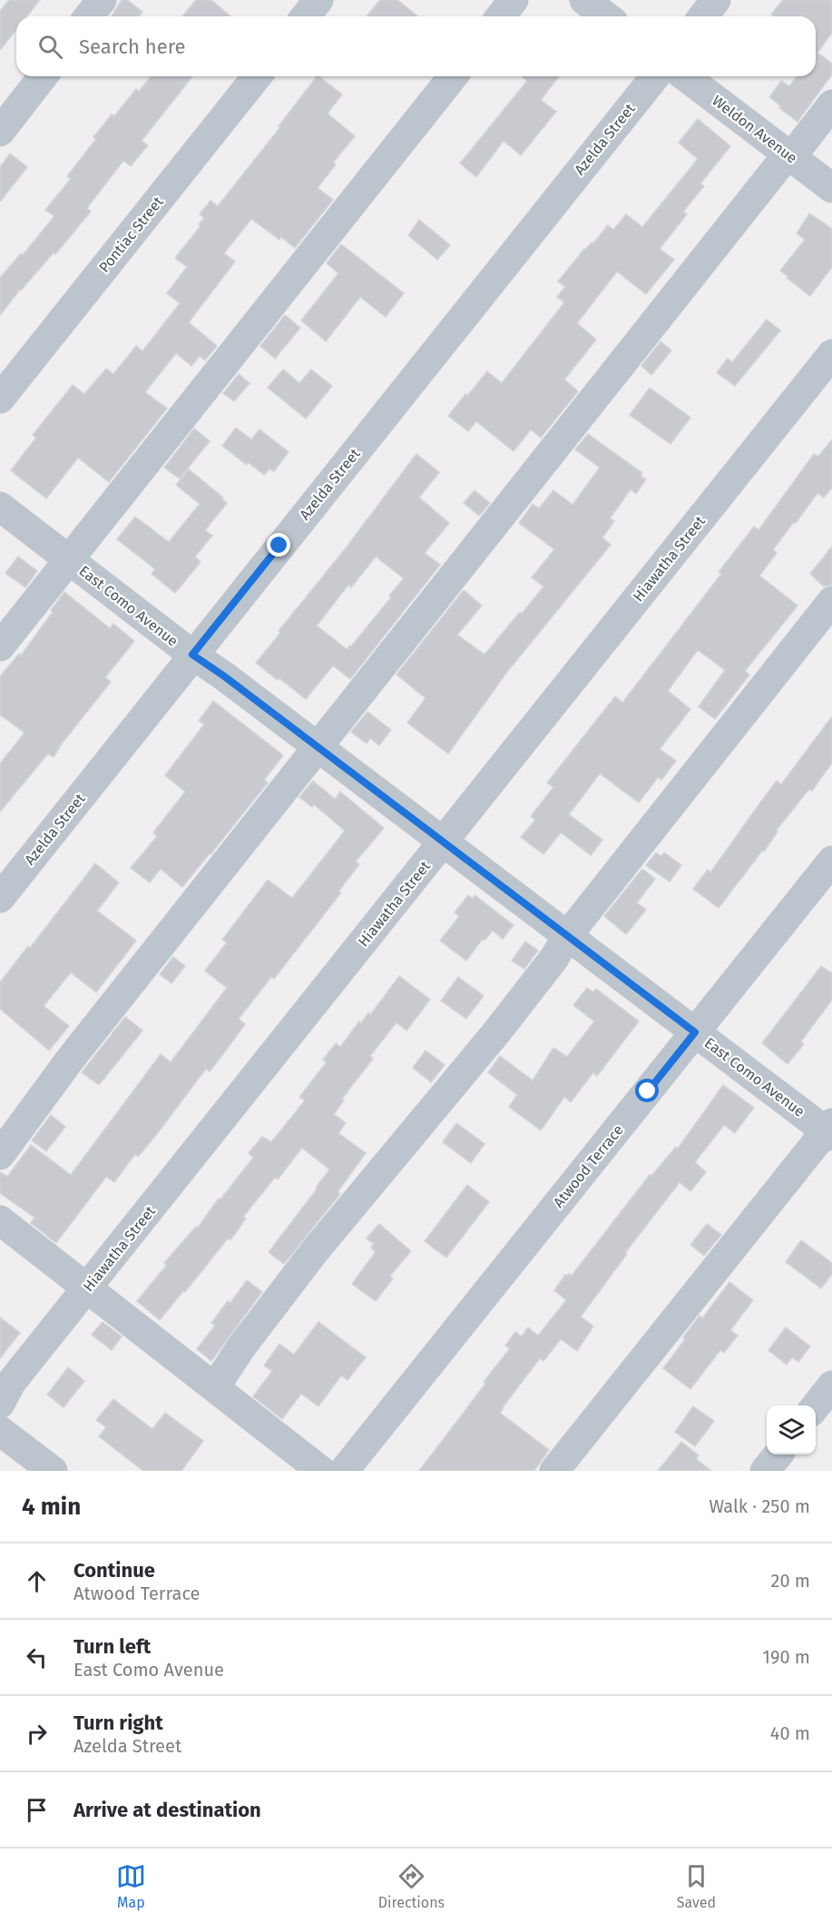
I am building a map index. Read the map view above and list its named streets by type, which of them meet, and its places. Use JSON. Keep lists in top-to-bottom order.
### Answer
{
  "streets": {
    "street": [
      "Weldon Avenue",
      "Azelda Street",
      "Pontiac Street",
      "Hiawatha Street",
      "East Como Avenue",
      "Atwood Terrace"
    ]
  },
  "crossings": [
    ["Azelda Street", "East Como Avenue"],
    ["Hiawatha Street", "East Como Avenue"],
    ["East Como Avenue", "Atwood Terrace"]
  ],
  "page": {
    "search": "Search here",
    "heading": ["4 min", "Walk · 250 m"],
    "list": [
      ["Continue", "Atwood Terrace", "20 m"],
      ["Turn left", "East Como Avenue", "190 m"],
      ["Turn right", "Azelda Street", "40 m"],
      "Arrive at destination"
    ],
    "nav": ["Map", "Directions", "Saved"]
  }
}
